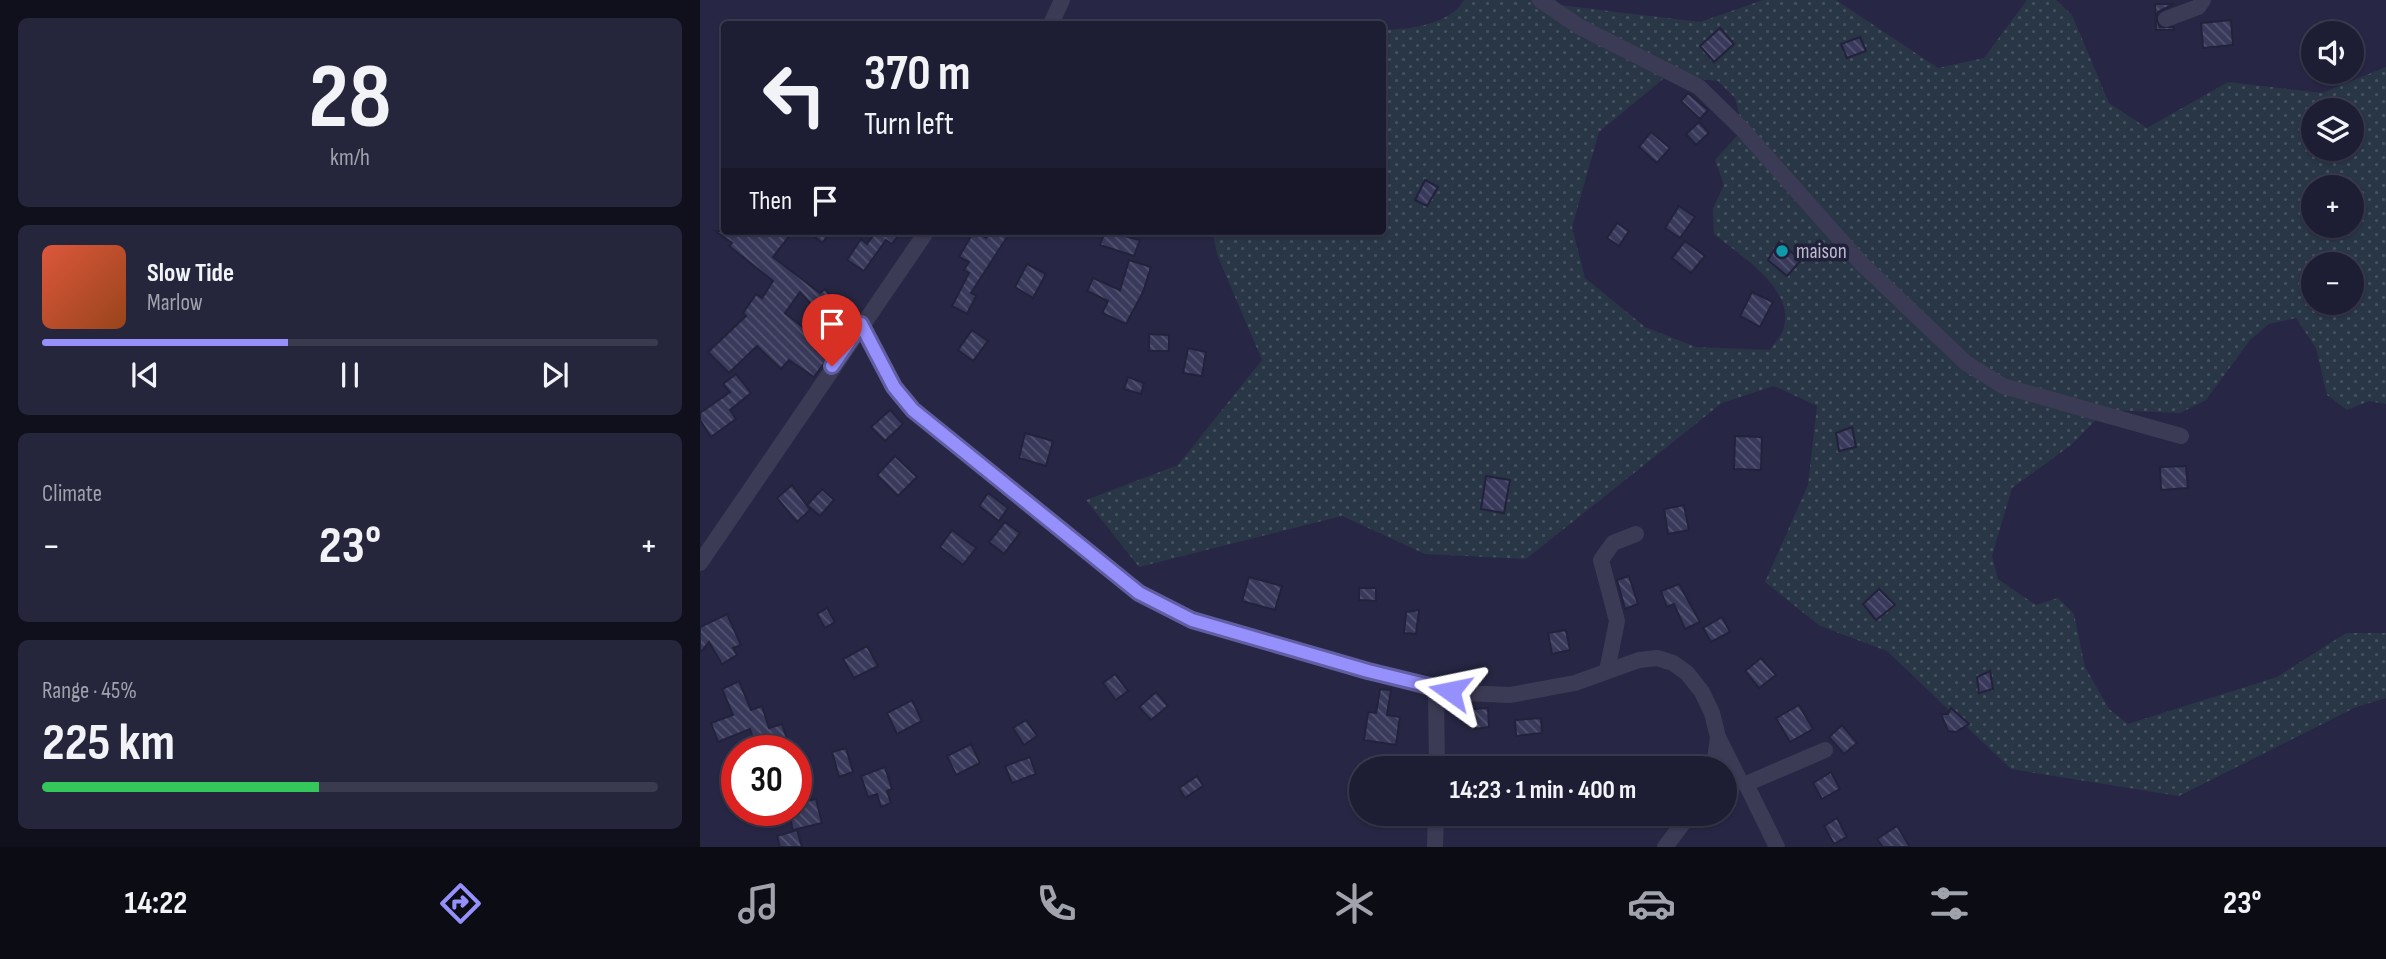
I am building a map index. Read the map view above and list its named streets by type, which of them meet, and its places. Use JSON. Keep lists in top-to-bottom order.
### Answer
{
  "places": ["maison"],
  "page": {
    "tile": [
      ["28", "km/h"],
      "Climate",
      ["Range · 45%", "225 km"]
    ],
    "map_buttons": ["+", "−"],
    "turn": ["370 m", "Turn left"],
    "then": "Then",
    "song": ["Slow Tide", "Marlow"],
    "heat": ["−", "23°", "+"],
    "limit": "30",
    "trip": "14:23 · 1 min · 400 m",
    "tabs": ["14:22", "23°"]
  }
}
